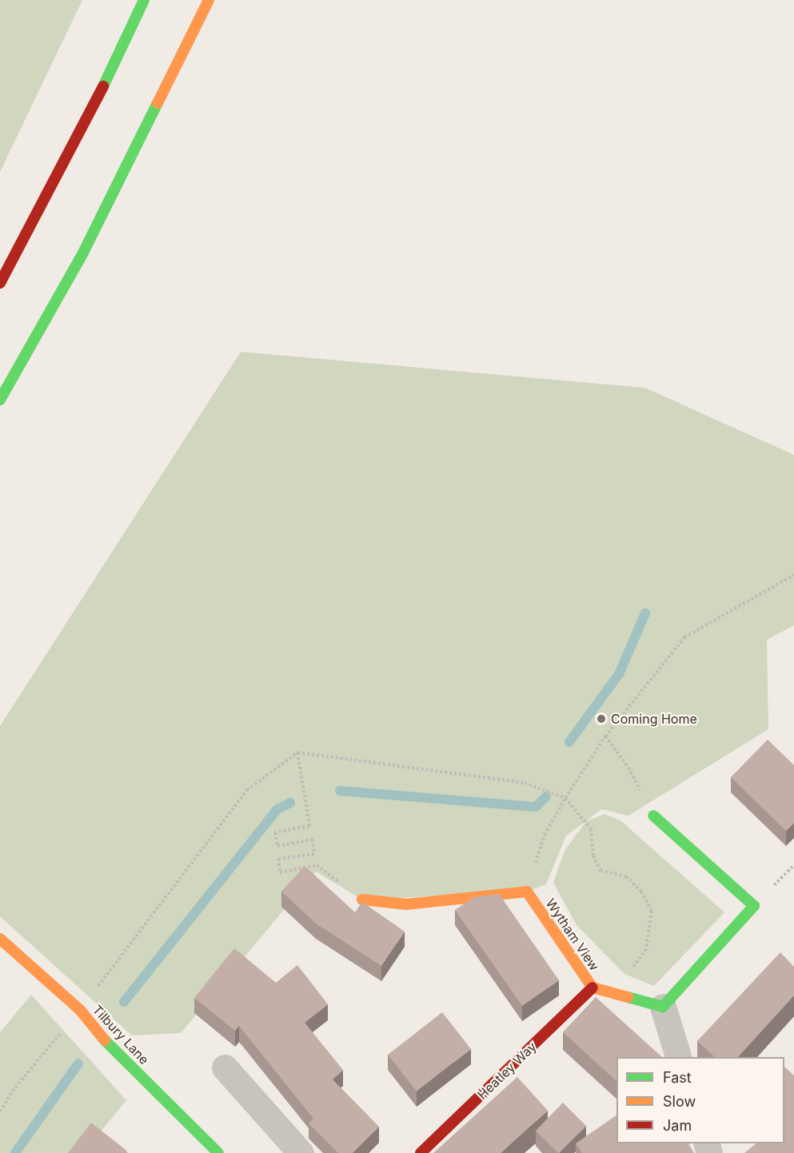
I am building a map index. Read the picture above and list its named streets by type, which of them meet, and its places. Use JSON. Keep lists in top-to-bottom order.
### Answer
{
  "streets": {
    "main road": ["Wytham View", "Tilbury Lane", "Heatley Way"]
  },
  "crossings": [
    ["Wytham View", "Heatley Way"]
  ],
  "places": ["Coming Home"],
  "legend": ["Fast", "Slow", "Jam"]
}
